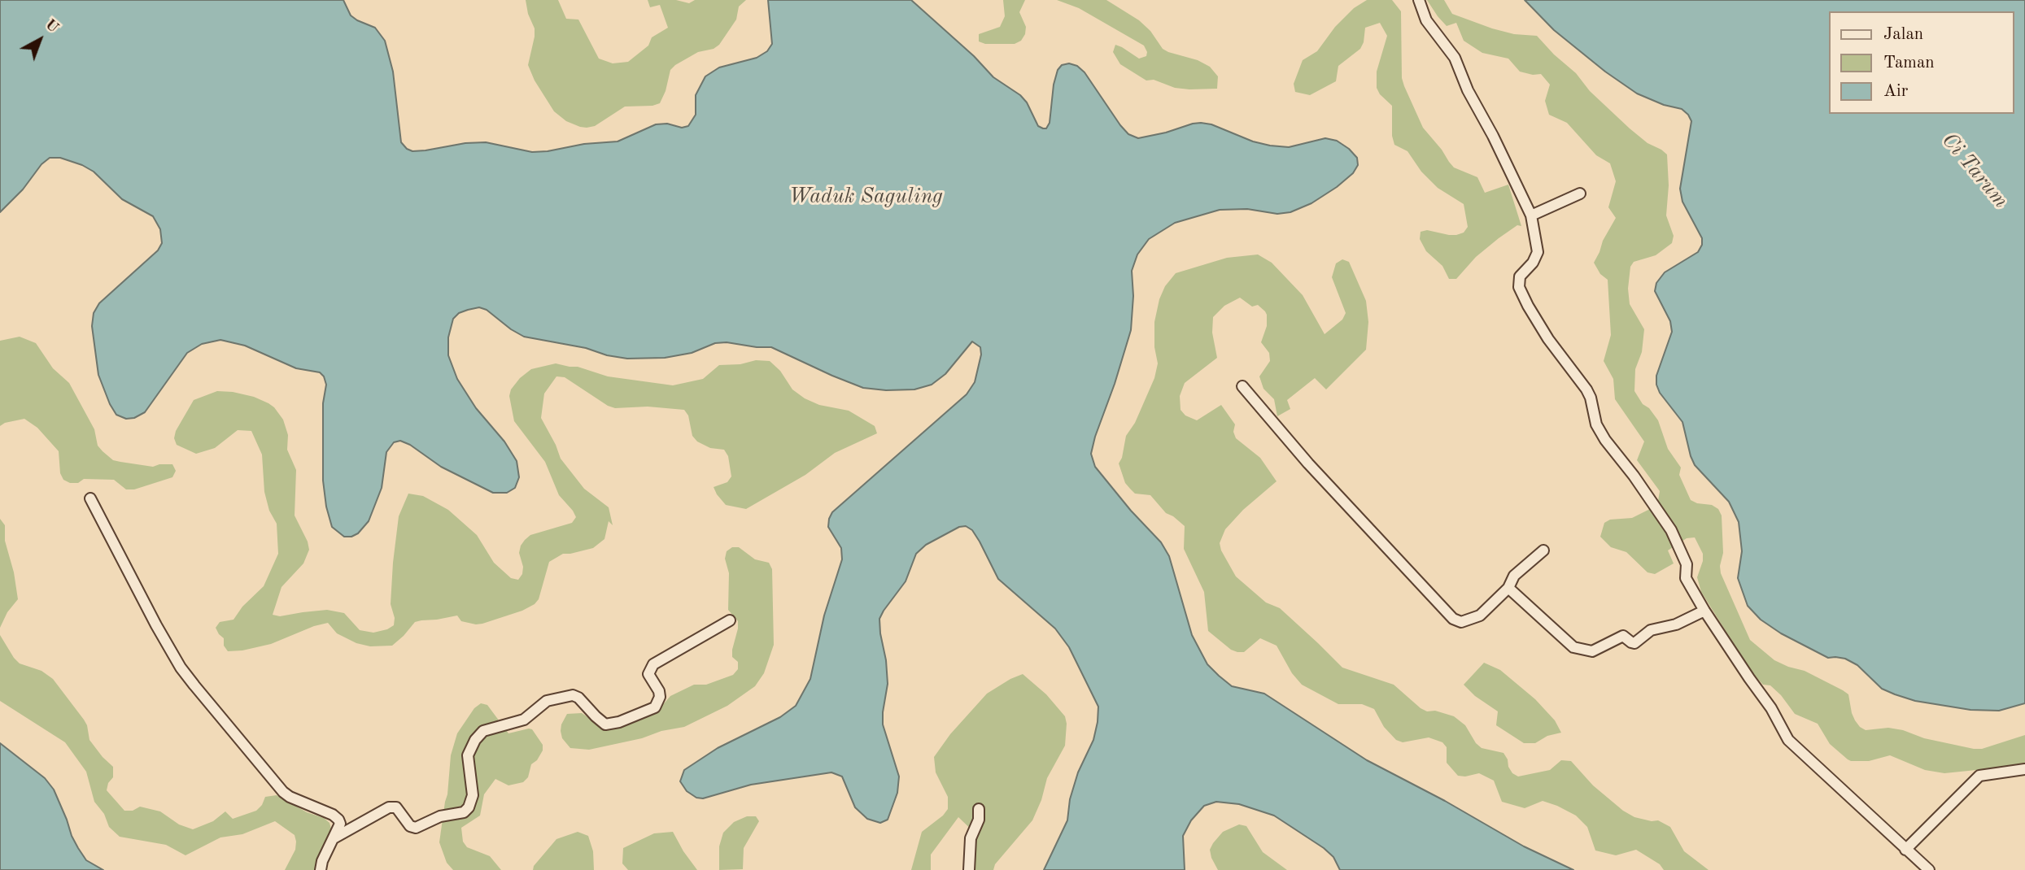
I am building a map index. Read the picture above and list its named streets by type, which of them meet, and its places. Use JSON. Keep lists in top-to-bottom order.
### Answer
{
  "water": ["Ci Tarum", "Waduk Saguling"],
  "legend": ["Jalan", "Taman", "Air"],
  "north": "top right"
}
